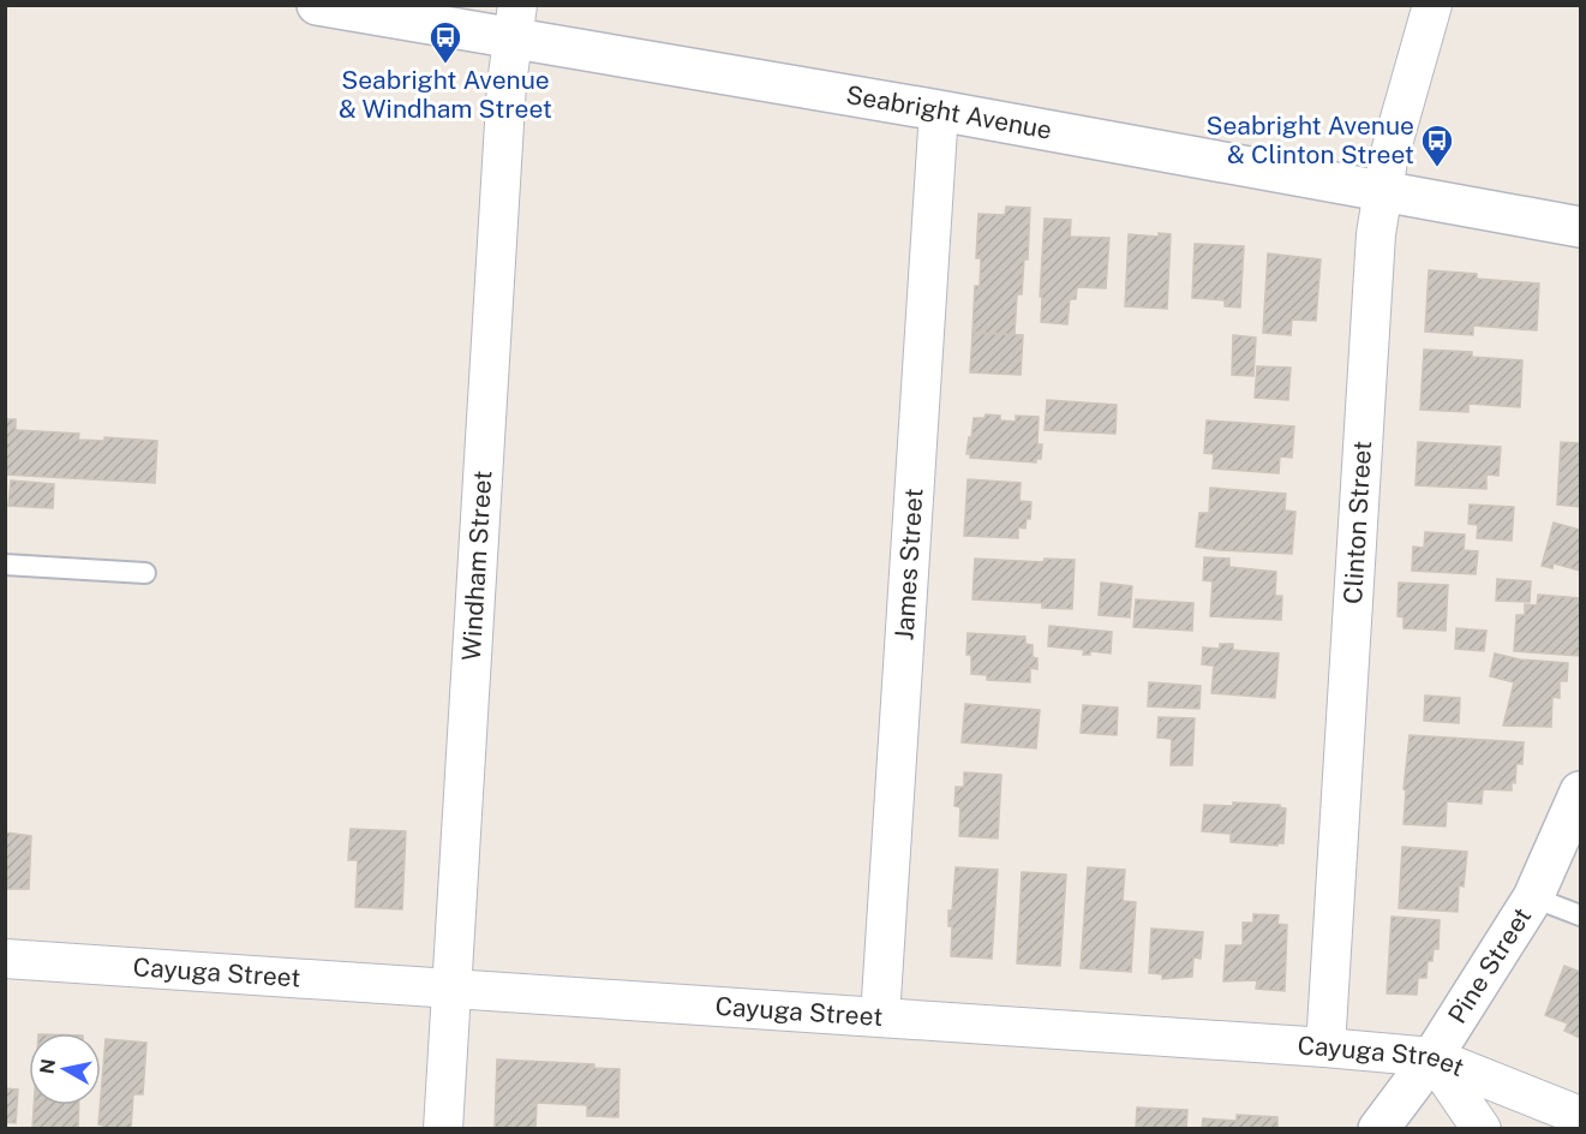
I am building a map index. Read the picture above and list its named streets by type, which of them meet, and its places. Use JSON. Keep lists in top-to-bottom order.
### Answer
{
  "streets": {
    "main road": ["Seabright Avenue", "Pine Street"],
    "street": [
      "Clinton Street",
      "James Street",
      "Windham Street",
      "Cayuga Street"
    ]
  },
  "crossings": [
    ["Seabright Avenue", "Clinton Street"],
    ["Seabright Avenue", "James Street"],
    ["Seabright Avenue", "Windham Street"],
    ["Clinton Street", "Cayuga Street"],
    ["James Street", "Cayuga Street"],
    ["Windham Street", "Cayuga Street"],
    ["Pine Street", "Cayuga Street"]
  ],
  "places": {
    "bus stop": ["Seabright Avenue & Windham Street", "Seabright Avenue & Clinton Street"]
  },
  "north": "left"
}
